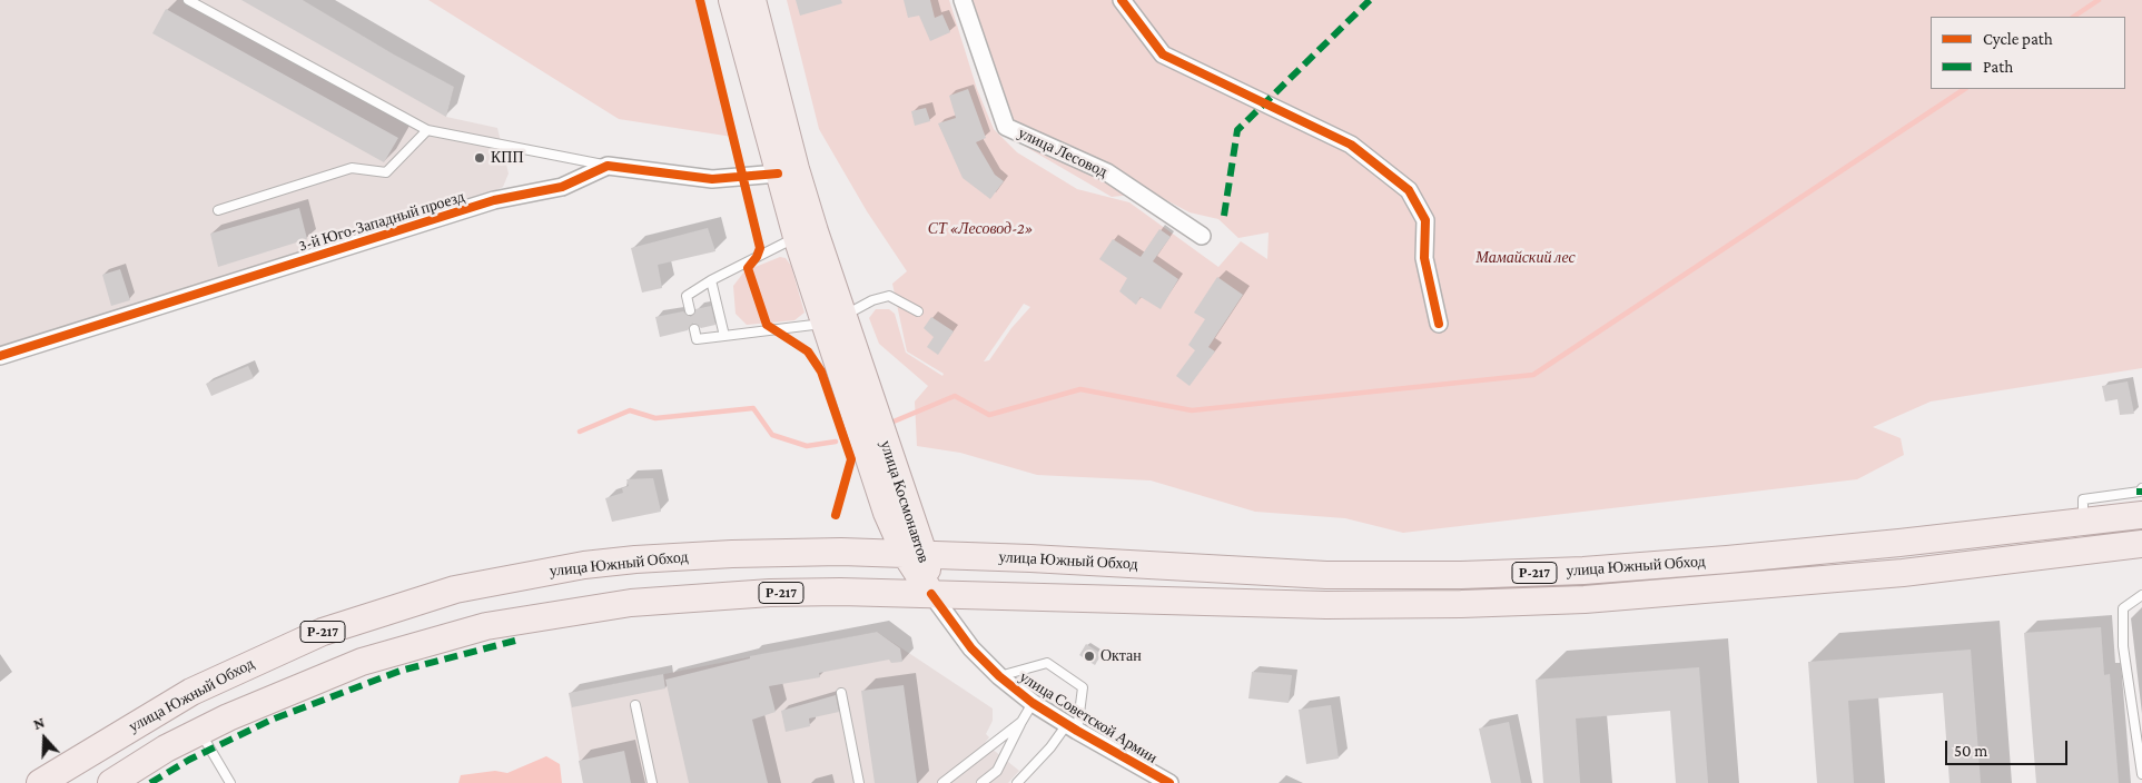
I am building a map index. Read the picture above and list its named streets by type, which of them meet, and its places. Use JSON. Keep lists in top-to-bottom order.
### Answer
{
  "streets": {
    "main road": ["улица Космонавтов", "улица Южный Обход", "Р-217"],
    "street": ["улица Лесовод", "3-й Юго-Западный проезд", "улица Советской Армии"]
  },
  "crossings": [
    ["улица Космонавтов", "улица Южный Обход"],
    ["улица Космонавтов", "улица Советской Армии"],
    ["улица Южный Обход", "улица Советской Армии"]
  ],
  "parks": ["СТ «Лесовод-2»", "Мамайский лес"],
  "places": ["КПП", "Октан"],
  "legend": ["Cycle path", "Path"],
  "scale_bar": "50 m",
  "north": "top"
}
